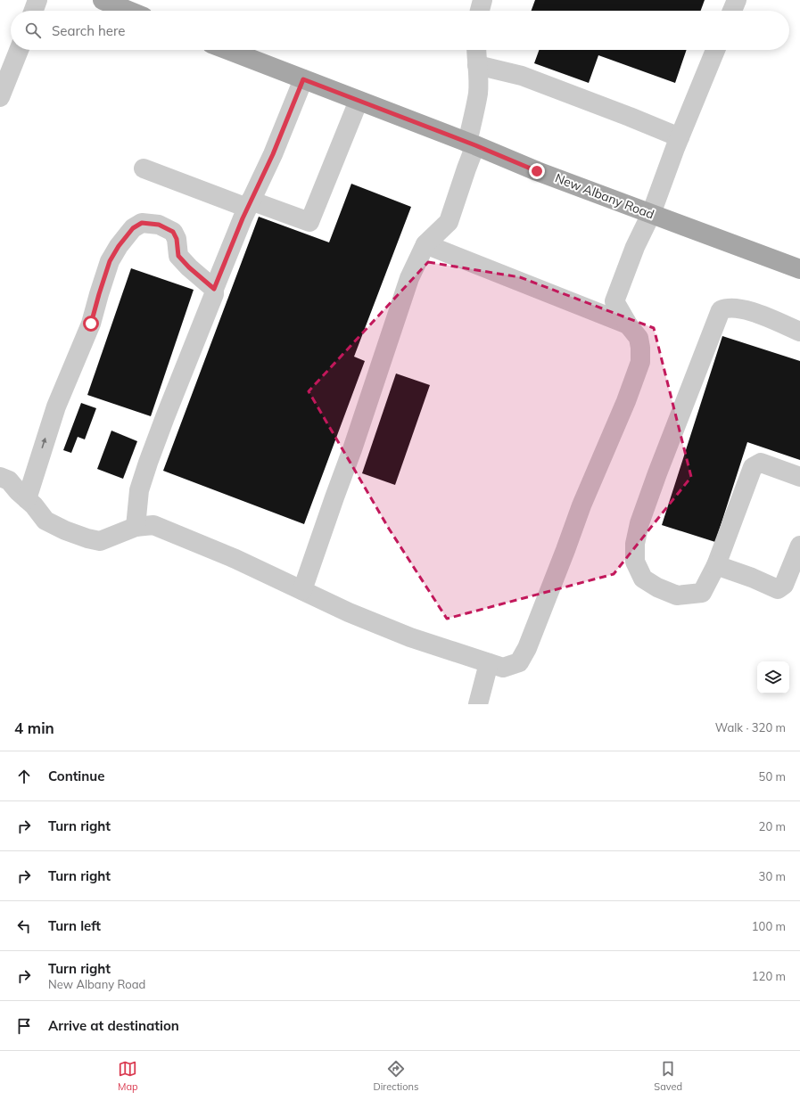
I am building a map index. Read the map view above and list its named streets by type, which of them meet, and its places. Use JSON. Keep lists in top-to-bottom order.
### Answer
{
  "streets": {
    "main road": ["New Albany Road"]
  },
  "page": {
    "search": "Search here",
    "heading": ["4 min", "Walk · 320 m"],
    "list": [
      ["Continue", "50 m"],
      ["Turn right", "20 m"],
      ["Turn right", "30 m"],
      ["Turn left", "100 m"],
      ["Turn right", "New Albany Road", "120 m"],
      "Arrive at destination"
    ],
    "nav": ["Map", "Directions", "Saved"]
  }
}
